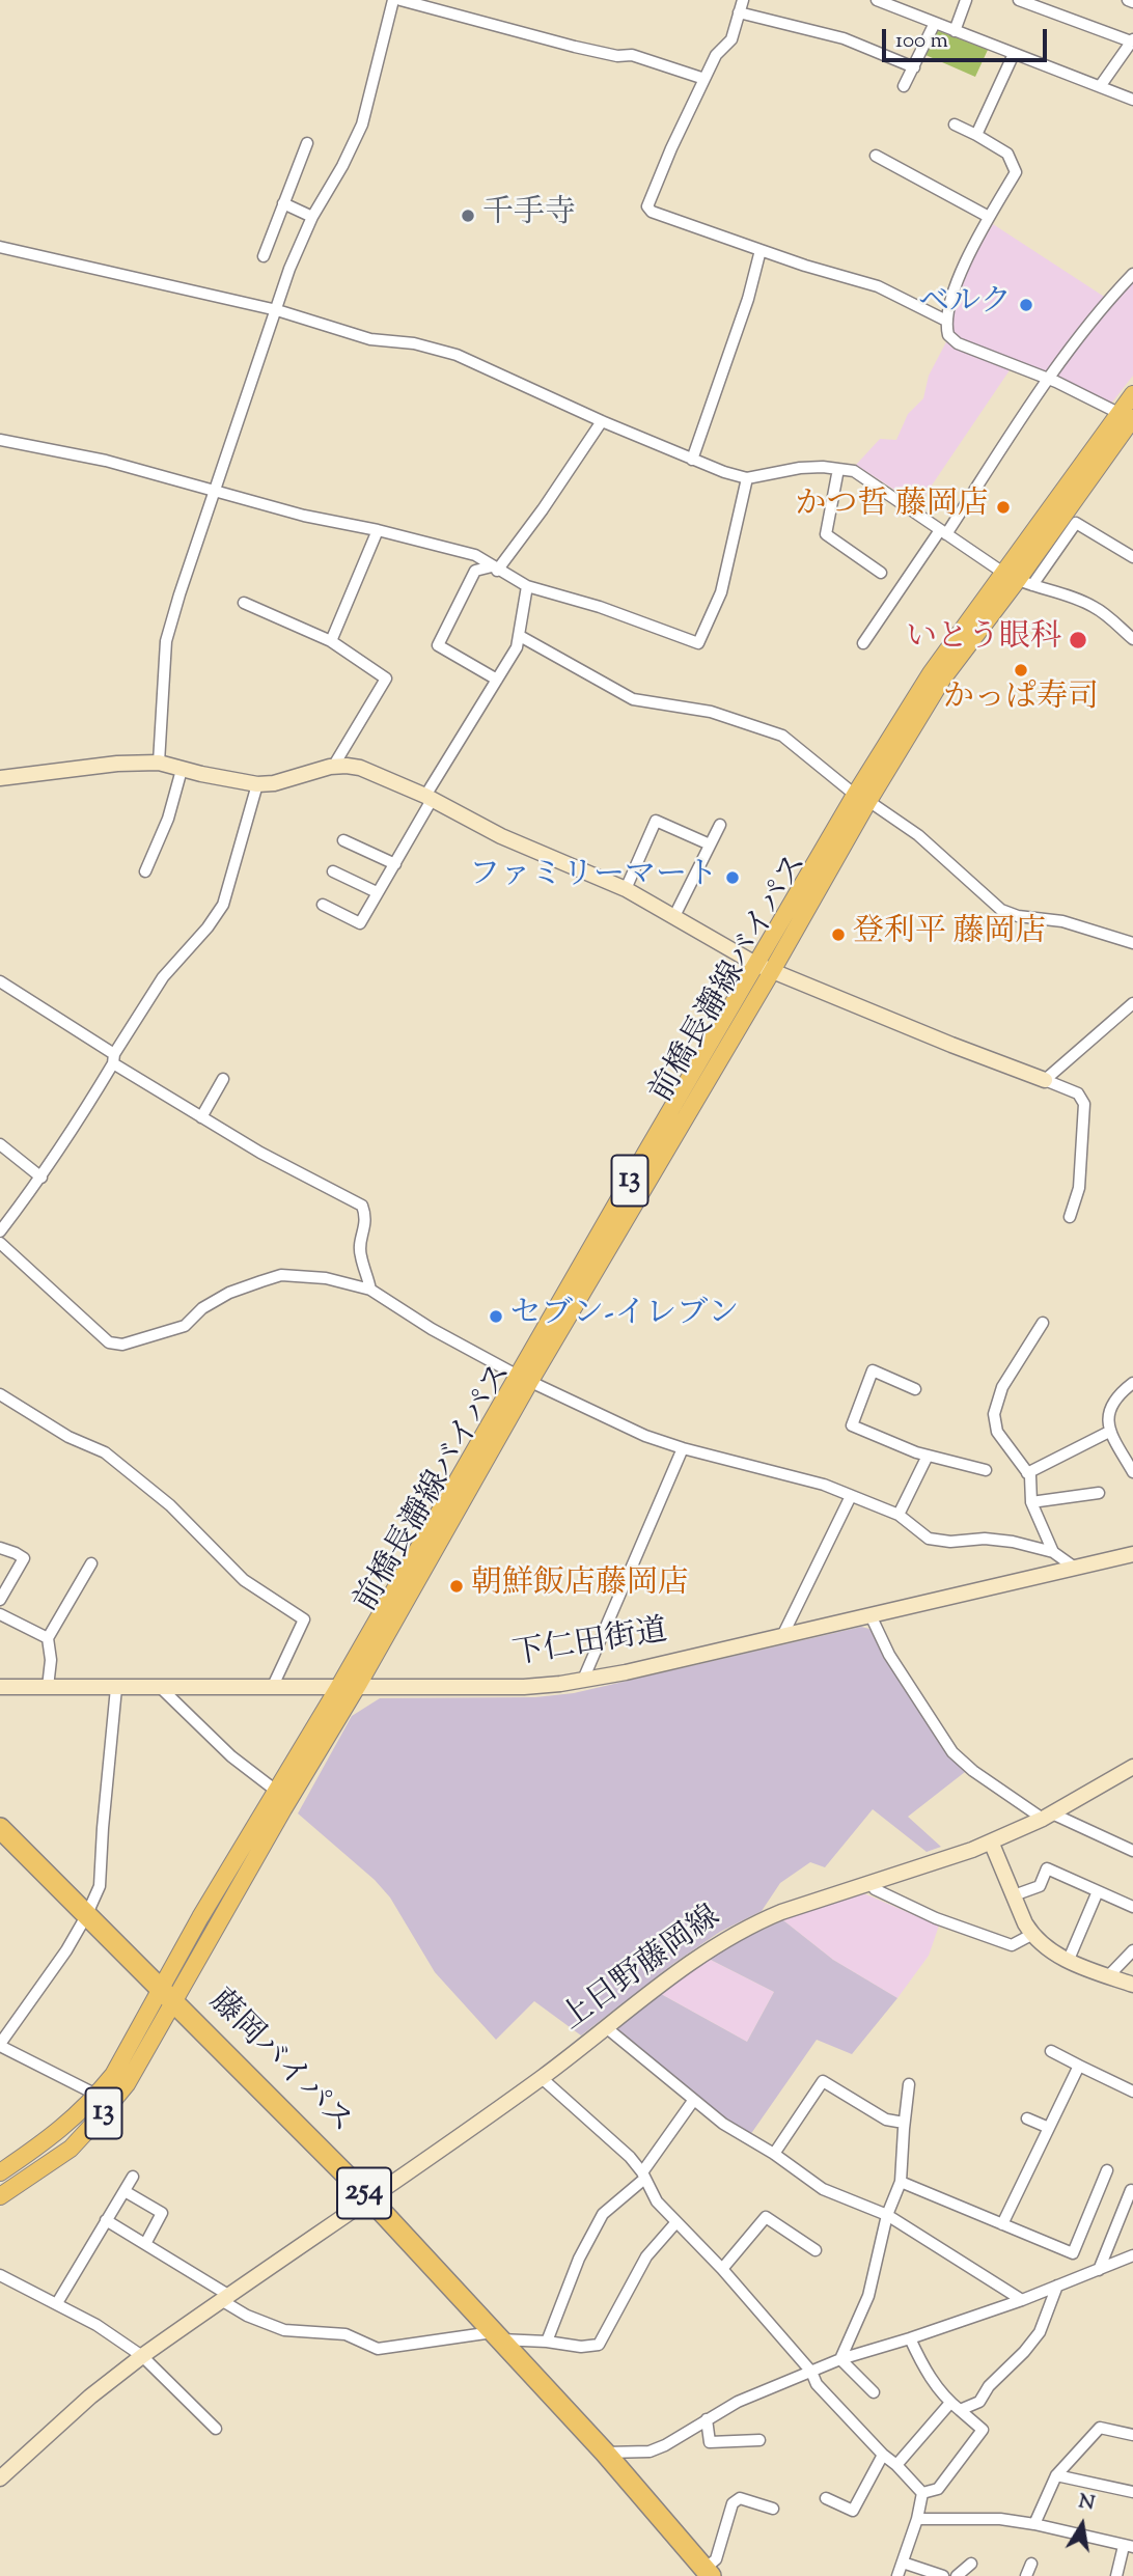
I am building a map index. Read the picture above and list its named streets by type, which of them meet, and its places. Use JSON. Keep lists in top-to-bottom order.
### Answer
{
  "streets": {
    "highway": ["藤岡バイパス", "254"],
    "main road": ["前橋長瀞線バイパス", "13"],
    "street": ["下仁田街道", "上日野藤岡線"]
  },
  "crossings": [
    ["前橋長瀞線バイパス", "下仁田街道"],
    ["前橋長瀞線バイパス", "藤岡バイパス"],
    ["上日野藤岡線", "藤岡バイパス"]
  ],
  "places": [
    "千手寺",
    "ベルク",
    "かつ哲 藤岡店",
    "いとう眼科",
    "かっぱ寿司",
    "ファミリーマート",
    "登利平 藤岡店",
    "セブン-イレブン",
    "朝鮮飯店藤岡店"
  ],
  "scale_bar": "100 m",
  "north": "top"
}
